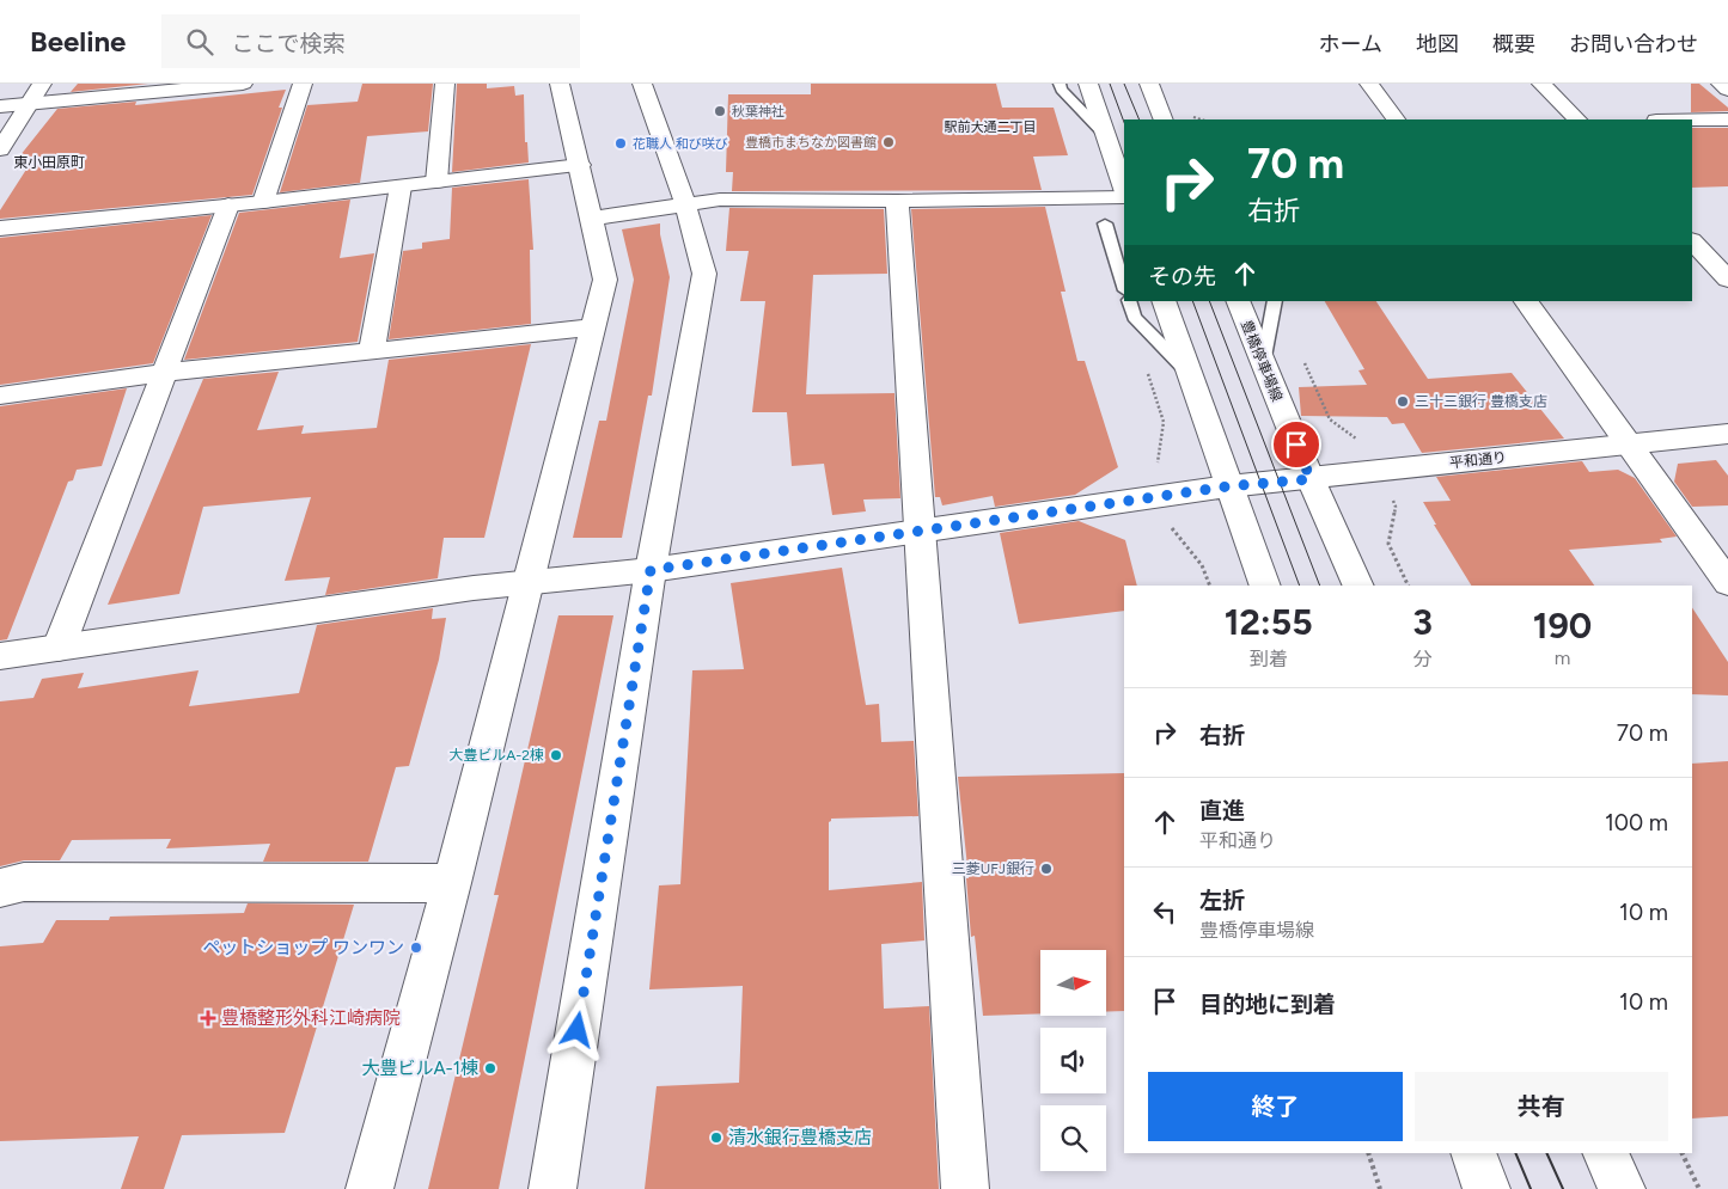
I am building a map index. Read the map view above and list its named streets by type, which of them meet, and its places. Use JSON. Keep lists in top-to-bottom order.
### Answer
{
  "streets": {
    "street": ["豊橋停車場線", "平和通り"]
  },
  "crossings": [
    ["豊橋停車場線", "平和通り"]
  ],
  "districts": ["駅前大通二丁目", "東小田原町"],
  "places": {
    "other": [
      "秋葉神社",
      "豊橋市まちなか図書館",
      "花職人 和び咲び",
      "三十三銀行 豊橋支店",
      "大豊ビルA-2棟",
      "三菱UFJ銀行",
      "ペットショップ ワンワン",
      "大豊ビルA-1棟",
      "清水銀行豊橋支店"
    ],
    "health": ["豊橋整形外科江崎病院"]
  },
  "north": "right",
  "page": {
    "header": "Beeline",
    "search": "ここで検索",
    "nav": [
      "ホーム",
      "地図",
      "概要",
      "お問い合わせ"
    ],
    "turn": ["70 m", "右折"],
    "then": "その先",
    "eta": [
      "12:55",
      "到着",
      "3",
      "分",
      "190",
      "m"
    ],
    "list": [
      {
        "name": "右折",
        "value": "70 m"
      },
      {
        "name": "直進",
        "note": "平和通り",
        "value": "100 m"
      },
      {
        "name": "左折",
        "note": "豊橋停車場線",
        "value": "10 m"
      },
      {
        "name": "目的地に到着",
        "value": "10 m"
      }
    ],
    "buttons": ["終了", "共有"]
  }
}
